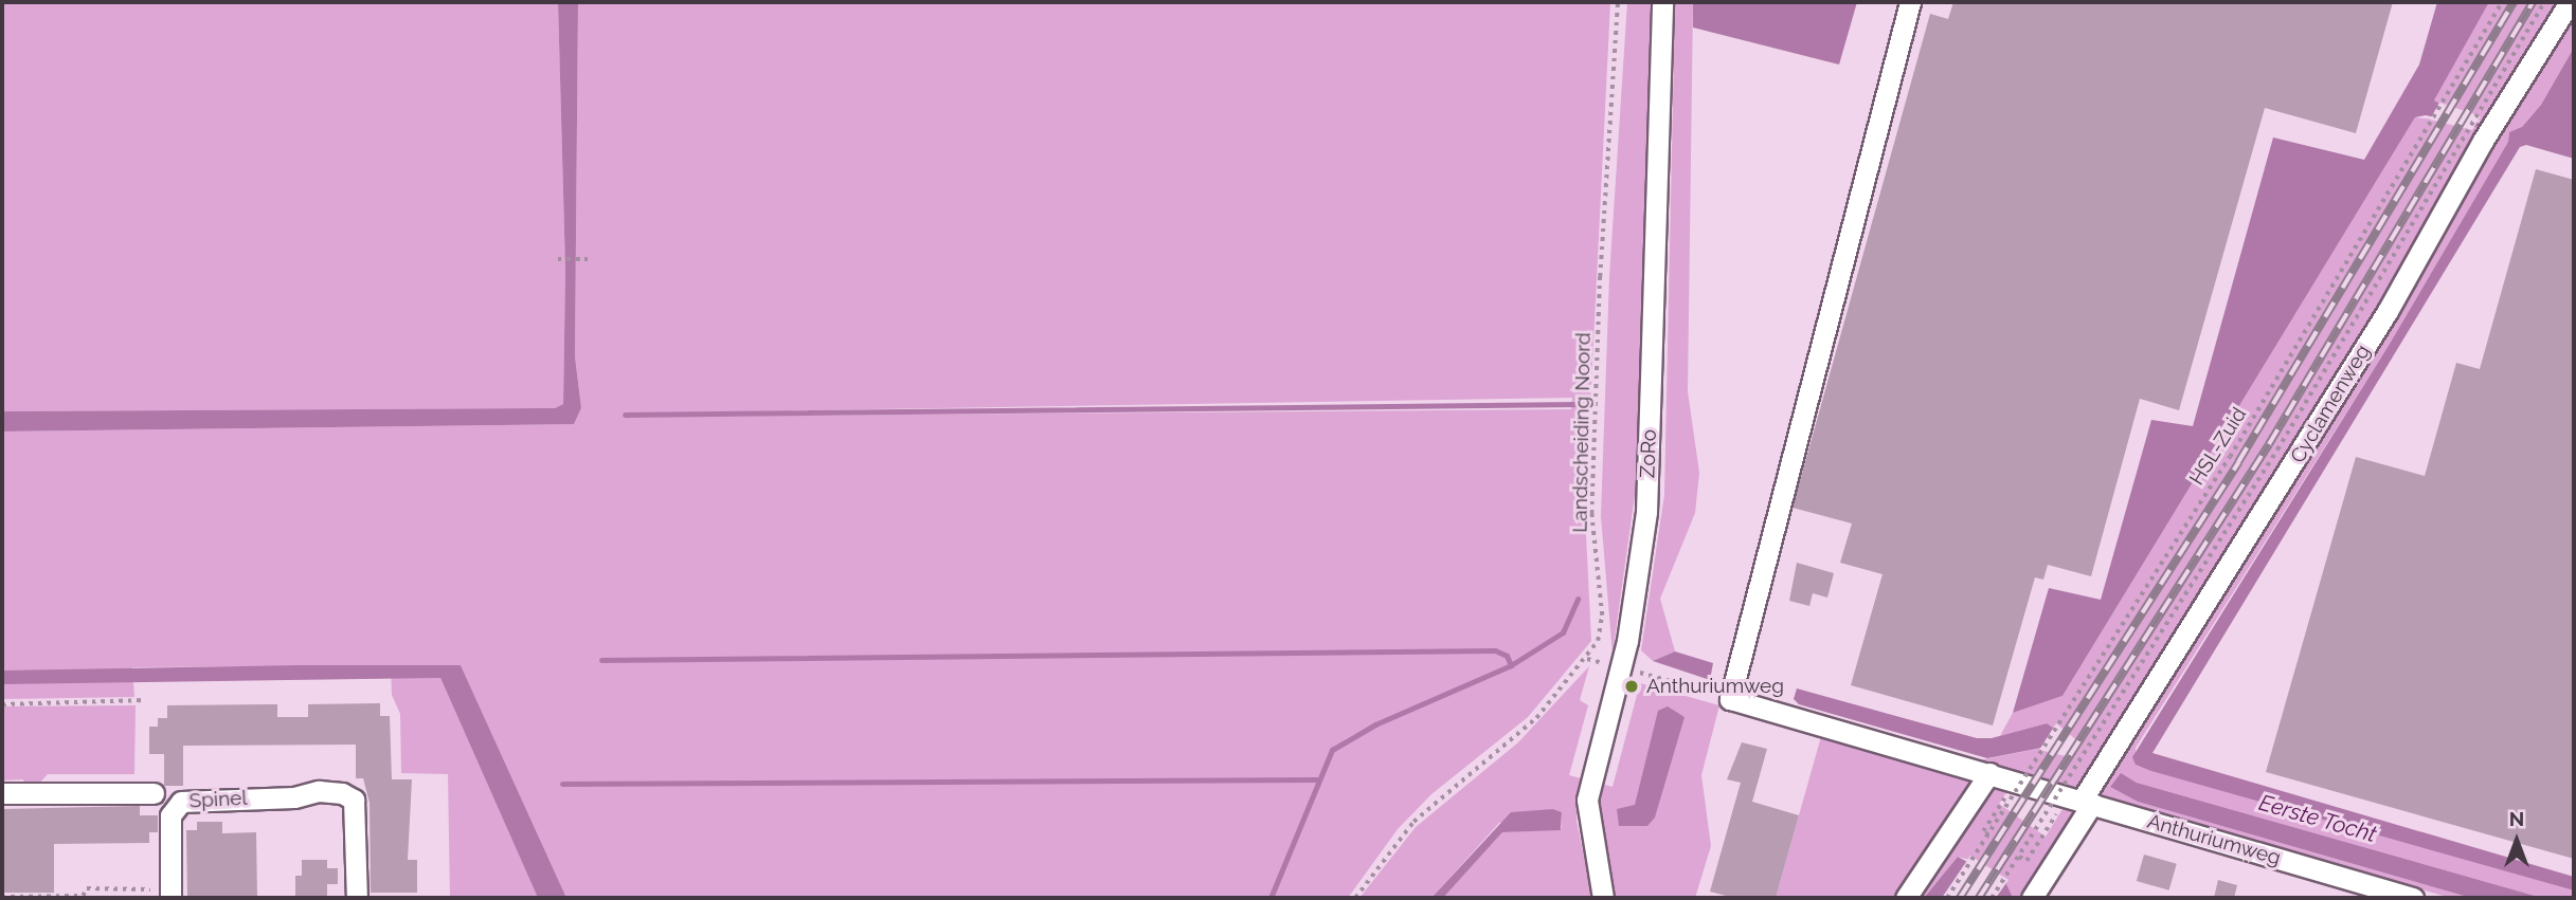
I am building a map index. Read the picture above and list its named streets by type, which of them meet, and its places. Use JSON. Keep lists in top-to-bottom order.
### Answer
{
  "streets": {
    "street": [
      "Cyclamenweg",
      "ZoRo",
      "Spinel",
      "Anthuriumweg"
    ],
    "path": ["Landscheiding Noord", "HSL-Zuid"]
  },
  "crossings": [
    ["Cyclamenweg", "Anthuriumweg"]
  ],
  "water": ["Eerste Tocht"],
  "places": ["Anthuriumweg"],
  "north": "top"
}
